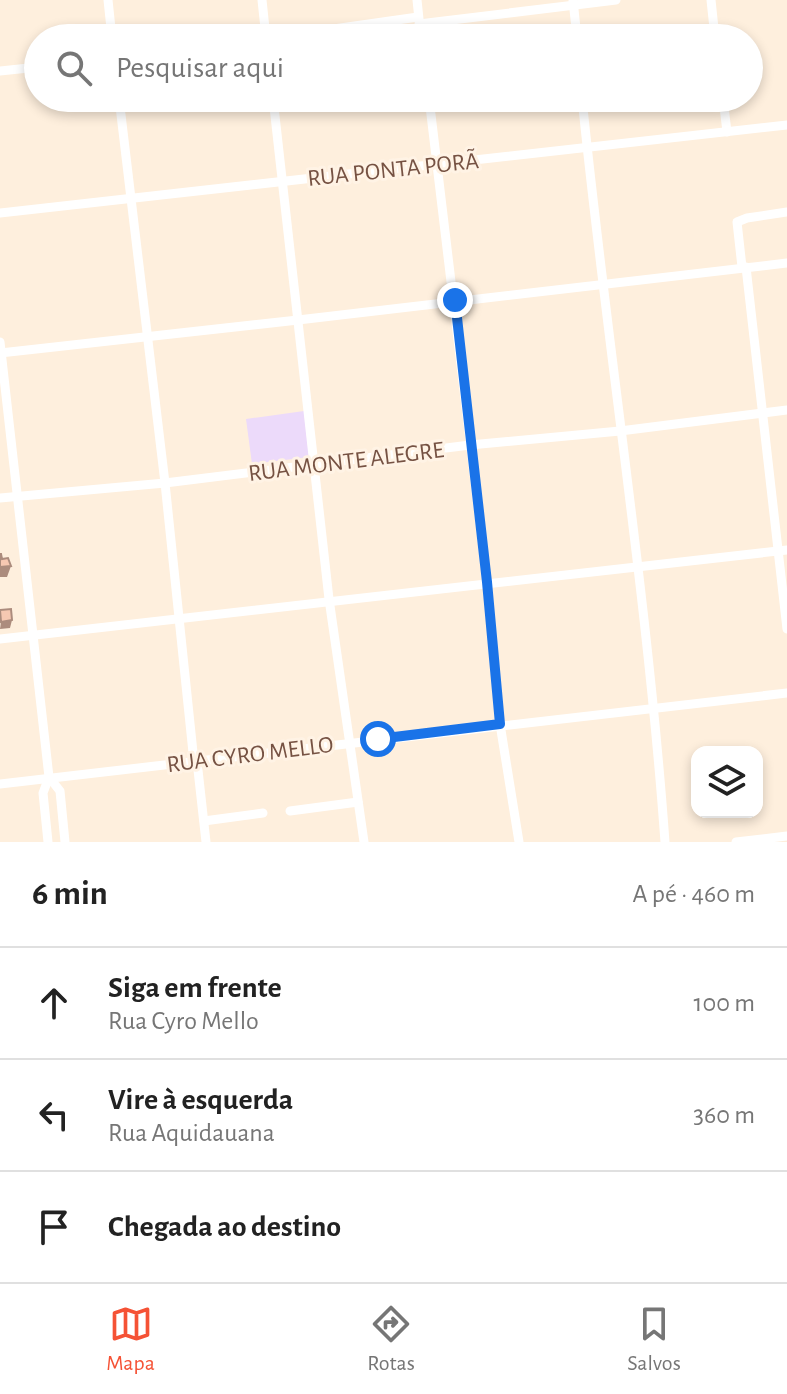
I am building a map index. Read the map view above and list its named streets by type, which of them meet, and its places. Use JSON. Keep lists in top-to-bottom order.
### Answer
{
  "streets": {
    "street": ["RUA PONTA PORÃ", "RUA MONTE ALEGRE", "RUA CYRO MELLO"]
  },
  "page": {
    "search": "Pesquisar aqui",
    "heading": ["6 min", "A pé · 460 m"],
    "list": [
      ["Siga em frente", "Rua Cyro Mello", "100 m"],
      ["Vire à esquerda", "Rua Aquidauana", "360 m"],
      "Chegada ao destino"
    ],
    "nav": ["Mapa", "Rotas", "Salvos"]
  }
}
